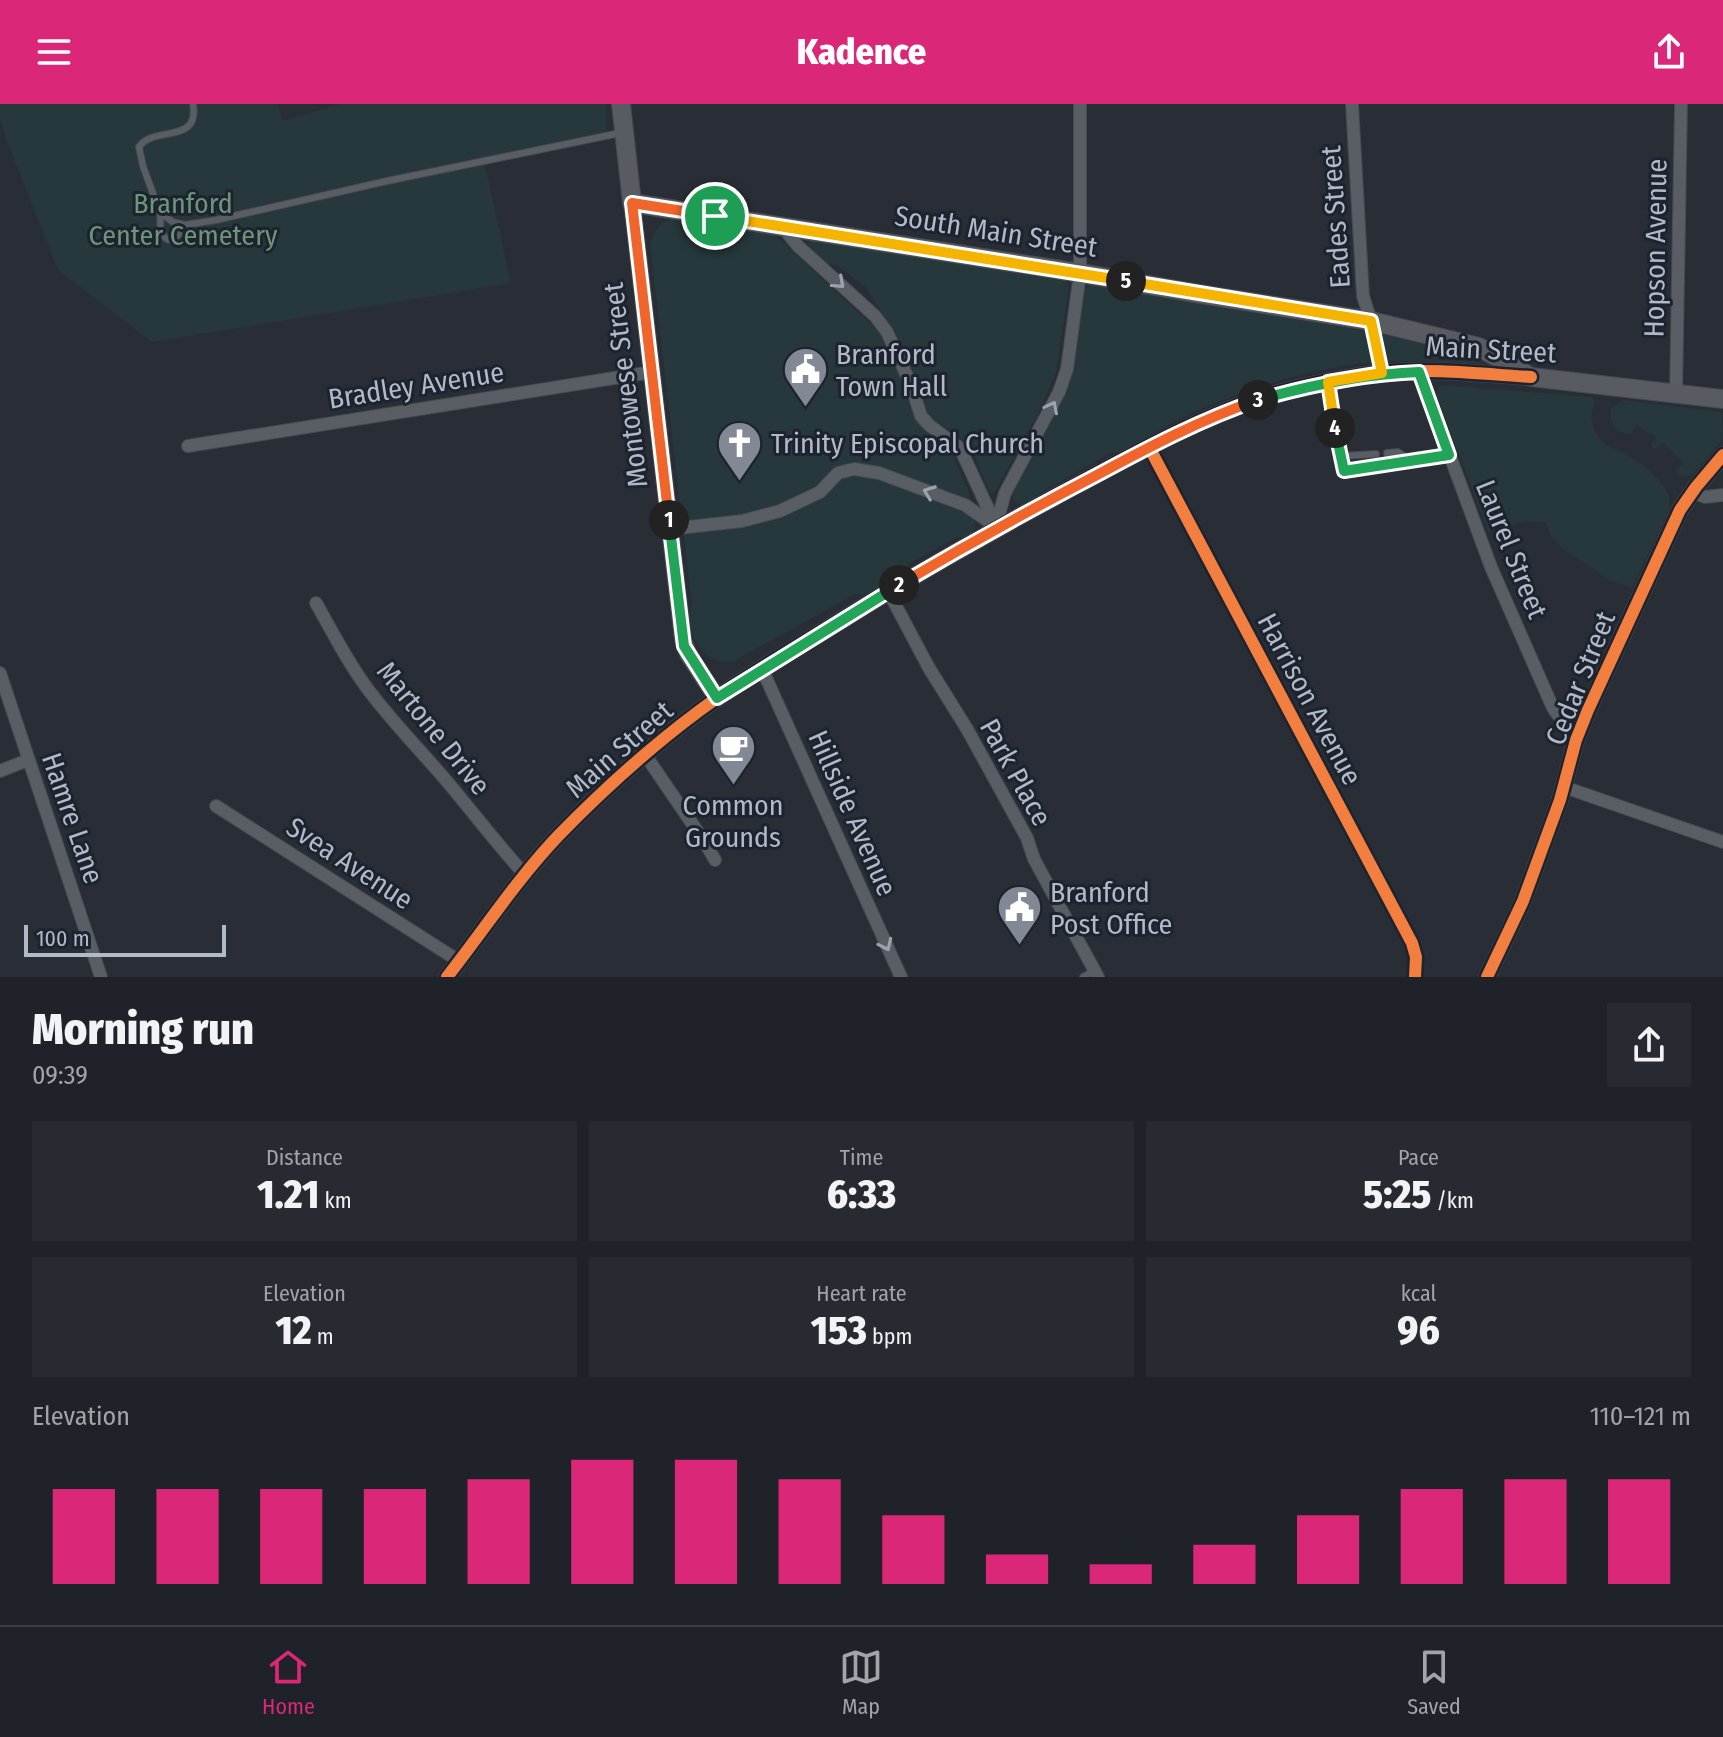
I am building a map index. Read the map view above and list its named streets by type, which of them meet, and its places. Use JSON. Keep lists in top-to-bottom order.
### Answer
{
  "streets": {
    "main road": ["South Main Street", "Main Street", "Montowese Street"],
    "street": [
      "Eades Street",
      "Hopson Avenue",
      "Bradley Avenue",
      "Laurel Street",
      "Cedar Street",
      "Harrison Avenue",
      "Martone Drive",
      "Park Place",
      "Hillside Avenue",
      "Hamre Lane",
      "Svea Avenue"
    ]
  },
  "crossings": [
    ["Eades Street", "South Main Street"],
    ["Eades Street", "Main Street"],
    ["South Main Street", "Main Street"],
    ["South Main Street", "Montowese Street"],
    ["Hopson Avenue", "Main Street"],
    ["Main Street", "Montowese Street"],
    ["Main Street", "Laurel Street"],
    ["Main Street", "Harrison Avenue"],
    ["Main Street", "Martone Drive"],
    ["Main Street", "Park Place"],
    ["Main Street", "Hillside Avenue"],
    ["Main Street", "Svea Avenue"],
    ["Bradley Avenue", "Montowese Street"],
    ["Laurel Street", "Cedar Street"]
  ],
  "one_way": ["Hillside Avenue"],
  "parks": ["Branford Center Cemetery"],
  "places": {
    "public building": ["Branford Town Hall", "Branford Post Office"],
    "church": ["Trinity Episcopal Church"],
    "cafe": ["Common Grounds"]
  },
  "scale_bar": "100 m",
  "page": {
    "header": "Kadence",
    "pins": [
      "5",
      "3",
      "4",
      "1",
      "2"
    ],
    "scale": "100 m",
    "heading": ["Morning run", "09:39"],
    "stats": [
      ["Distance", "1.21 km"],
      ["Time", "6:33"],
      ["Pace", "5:25 /km"],
      ["Elevation", "12 m"],
      ["Heart rate", "153 bpm"],
      ["kcal", "96"]
    ],
    "chart": ["Elevation", "110–121 m"],
    "tabs": ["Home", "Map", "Saved"]
  }
}
